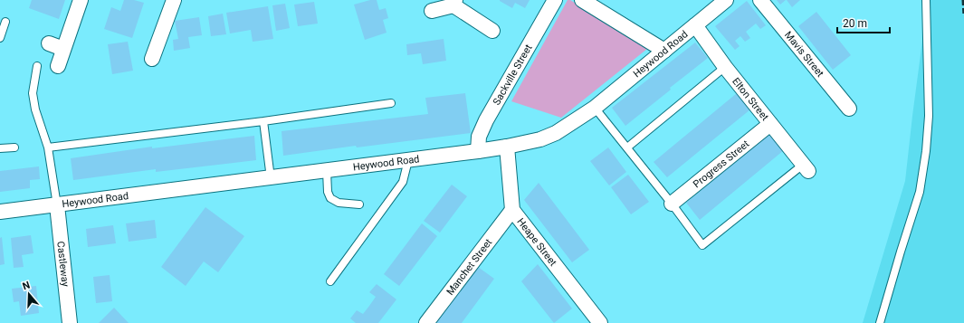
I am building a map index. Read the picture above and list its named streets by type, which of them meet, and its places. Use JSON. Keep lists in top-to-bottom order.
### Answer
{
  "streets": {
    "street": [
      "Heywood Road",
      "Mavis Street",
      "Sackville Street",
      "Elton Street",
      "Progress Street",
      "Heape Street",
      "Castleway",
      "Manchet Street"
    ]
  },
  "crossings": [
    ["Heywood Road", "Sackville Street"],
    ["Heywood Road", "Elton Street"],
    ["Heywood Road", "Heape Street"],
    ["Heywood Road", "Castleway"],
    ["Elton Street", "Progress Street"],
    ["Heape Street", "Manchet Street"]
  ],
  "scale_bar": "20 m",
  "north": "top"
}
